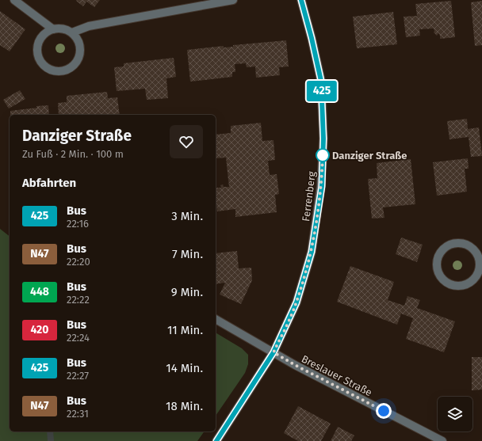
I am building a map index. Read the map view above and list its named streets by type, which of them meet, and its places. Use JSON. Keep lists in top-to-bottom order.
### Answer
{
  "streets": {
    "street": ["Ferrenberg", "Breslauer Straße"]
  },
  "crossings": [
    ["Ferrenberg", "Breslauer Straße"]
  ],
  "places": ["Danziger Straße"],
  "lines": ["bus line 425"],
  "page": {
    "on_map": "425",
    "heading": [
      ["Danziger Straße", "Zu Fuß · 2 Min. · 100 m"],
      "Abfahrten"
    ],
    "list": [
      {
        "mark": "425",
        "name": "Bus",
        "note": "22:16",
        "value": "3 Min."
      },
      {
        "mark": "N47",
        "name": "Bus",
        "note": "22:20",
        "value": "7 Min."
      },
      {
        "mark": "448",
        "name": "Bus",
        "note": "22:22",
        "value": "9 Min."
      },
      {
        "mark": "420",
        "name": "Bus",
        "note": "22:24",
        "value": "11 Min."
      },
      {
        "mark": "425",
        "name": "Bus",
        "note": "22:27",
        "value": "14 Min."
      },
      {
        "mark": "N47",
        "name": "Bus",
        "note": "22:31",
        "value": "18 Min."
      }
    ]
  }
}
